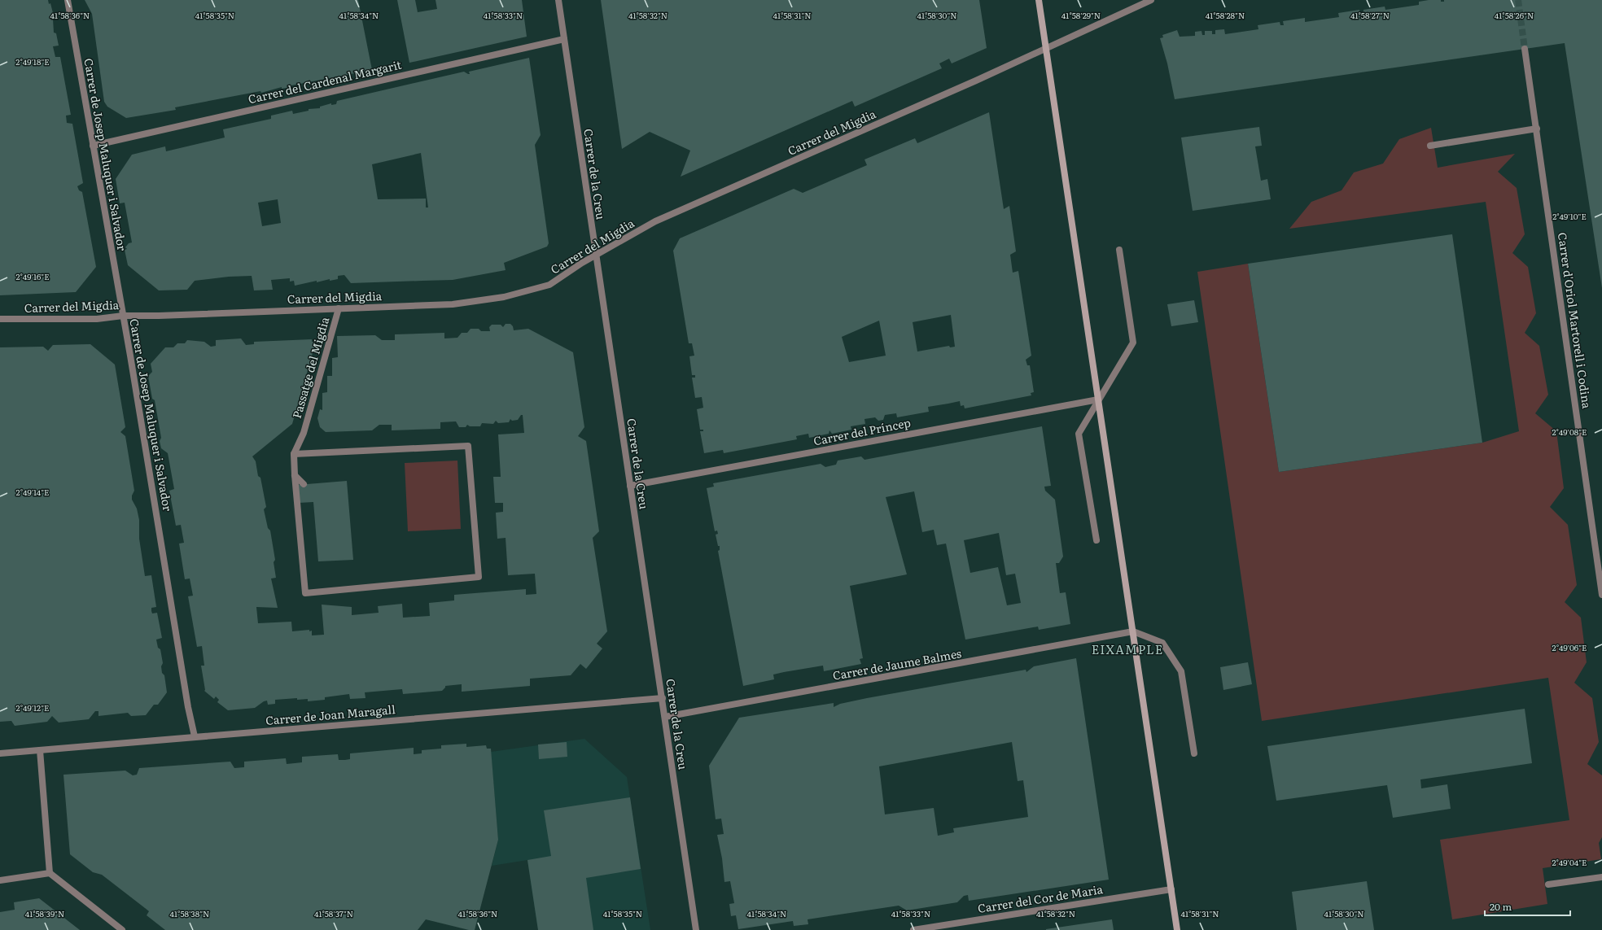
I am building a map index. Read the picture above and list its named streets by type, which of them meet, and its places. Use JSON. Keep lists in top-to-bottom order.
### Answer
{
  "streets": {
    "street": [
      "Carrer del Cardenal Margarit",
      "Carrer del Migdia",
      "Carrer de Josep Maluquer i Salvador",
      "Carrer de la Creu",
      "Carrer d'Oriol Martorell i Codina",
      "Passatge del Migdia",
      "Carrer del Príncep",
      "Carrer de Jaume Balmes",
      "Carrer de Joan Maragall",
      "Carrer del Cor de Maria"
    ]
  },
  "crossings": [
    ["Carrer del Cardenal Margarit", "Carrer de Josep Maluquer i Salvador"],
    ["Carrer del Cardenal Margarit", "Carrer de la Creu"],
    ["Carrer del Migdia", "Carrer de Josep Maluquer i Salvador"],
    ["Carrer del Migdia", "Carrer de la Creu"],
    ["Carrer del Migdia", "Passatge del Migdia"],
    ["Carrer de Josep Maluquer i Salvador", "Carrer de Joan Maragall"],
    ["Carrer de la Creu", "Carrer del Príncep"],
    ["Carrer de la Creu", "Carrer de Jaume Balmes"],
    ["Carrer de la Creu", "Carrer de Joan Maragall"]
  ],
  "districts": ["EIXAMPLE"],
  "scale_bar": "20 m",
  "coordinates": [
    "41°58'27\"N",
    "41°58'26\"N",
    "41°58'36\"N",
    "41°58'35\"N",
    "41°58'34\"N",
    "41°58'33\"N",
    "41°58'32\"N",
    "41°58'31\"N",
    "41°58'30\"N",
    "41°58'29\"N",
    "41°58'28\"N",
    "2°49'18\"E",
    "2°49'10\"E",
    "2°49'16\"E",
    "2°49'08\"E",
    "2°49'14\"E",
    "2°49'06\"E",
    "2°49'12\"E",
    "2°49'04\"E",
    "41°58'39\"N",
    "41°58'38\"N",
    "41°58'37\"N"
  ]
}
